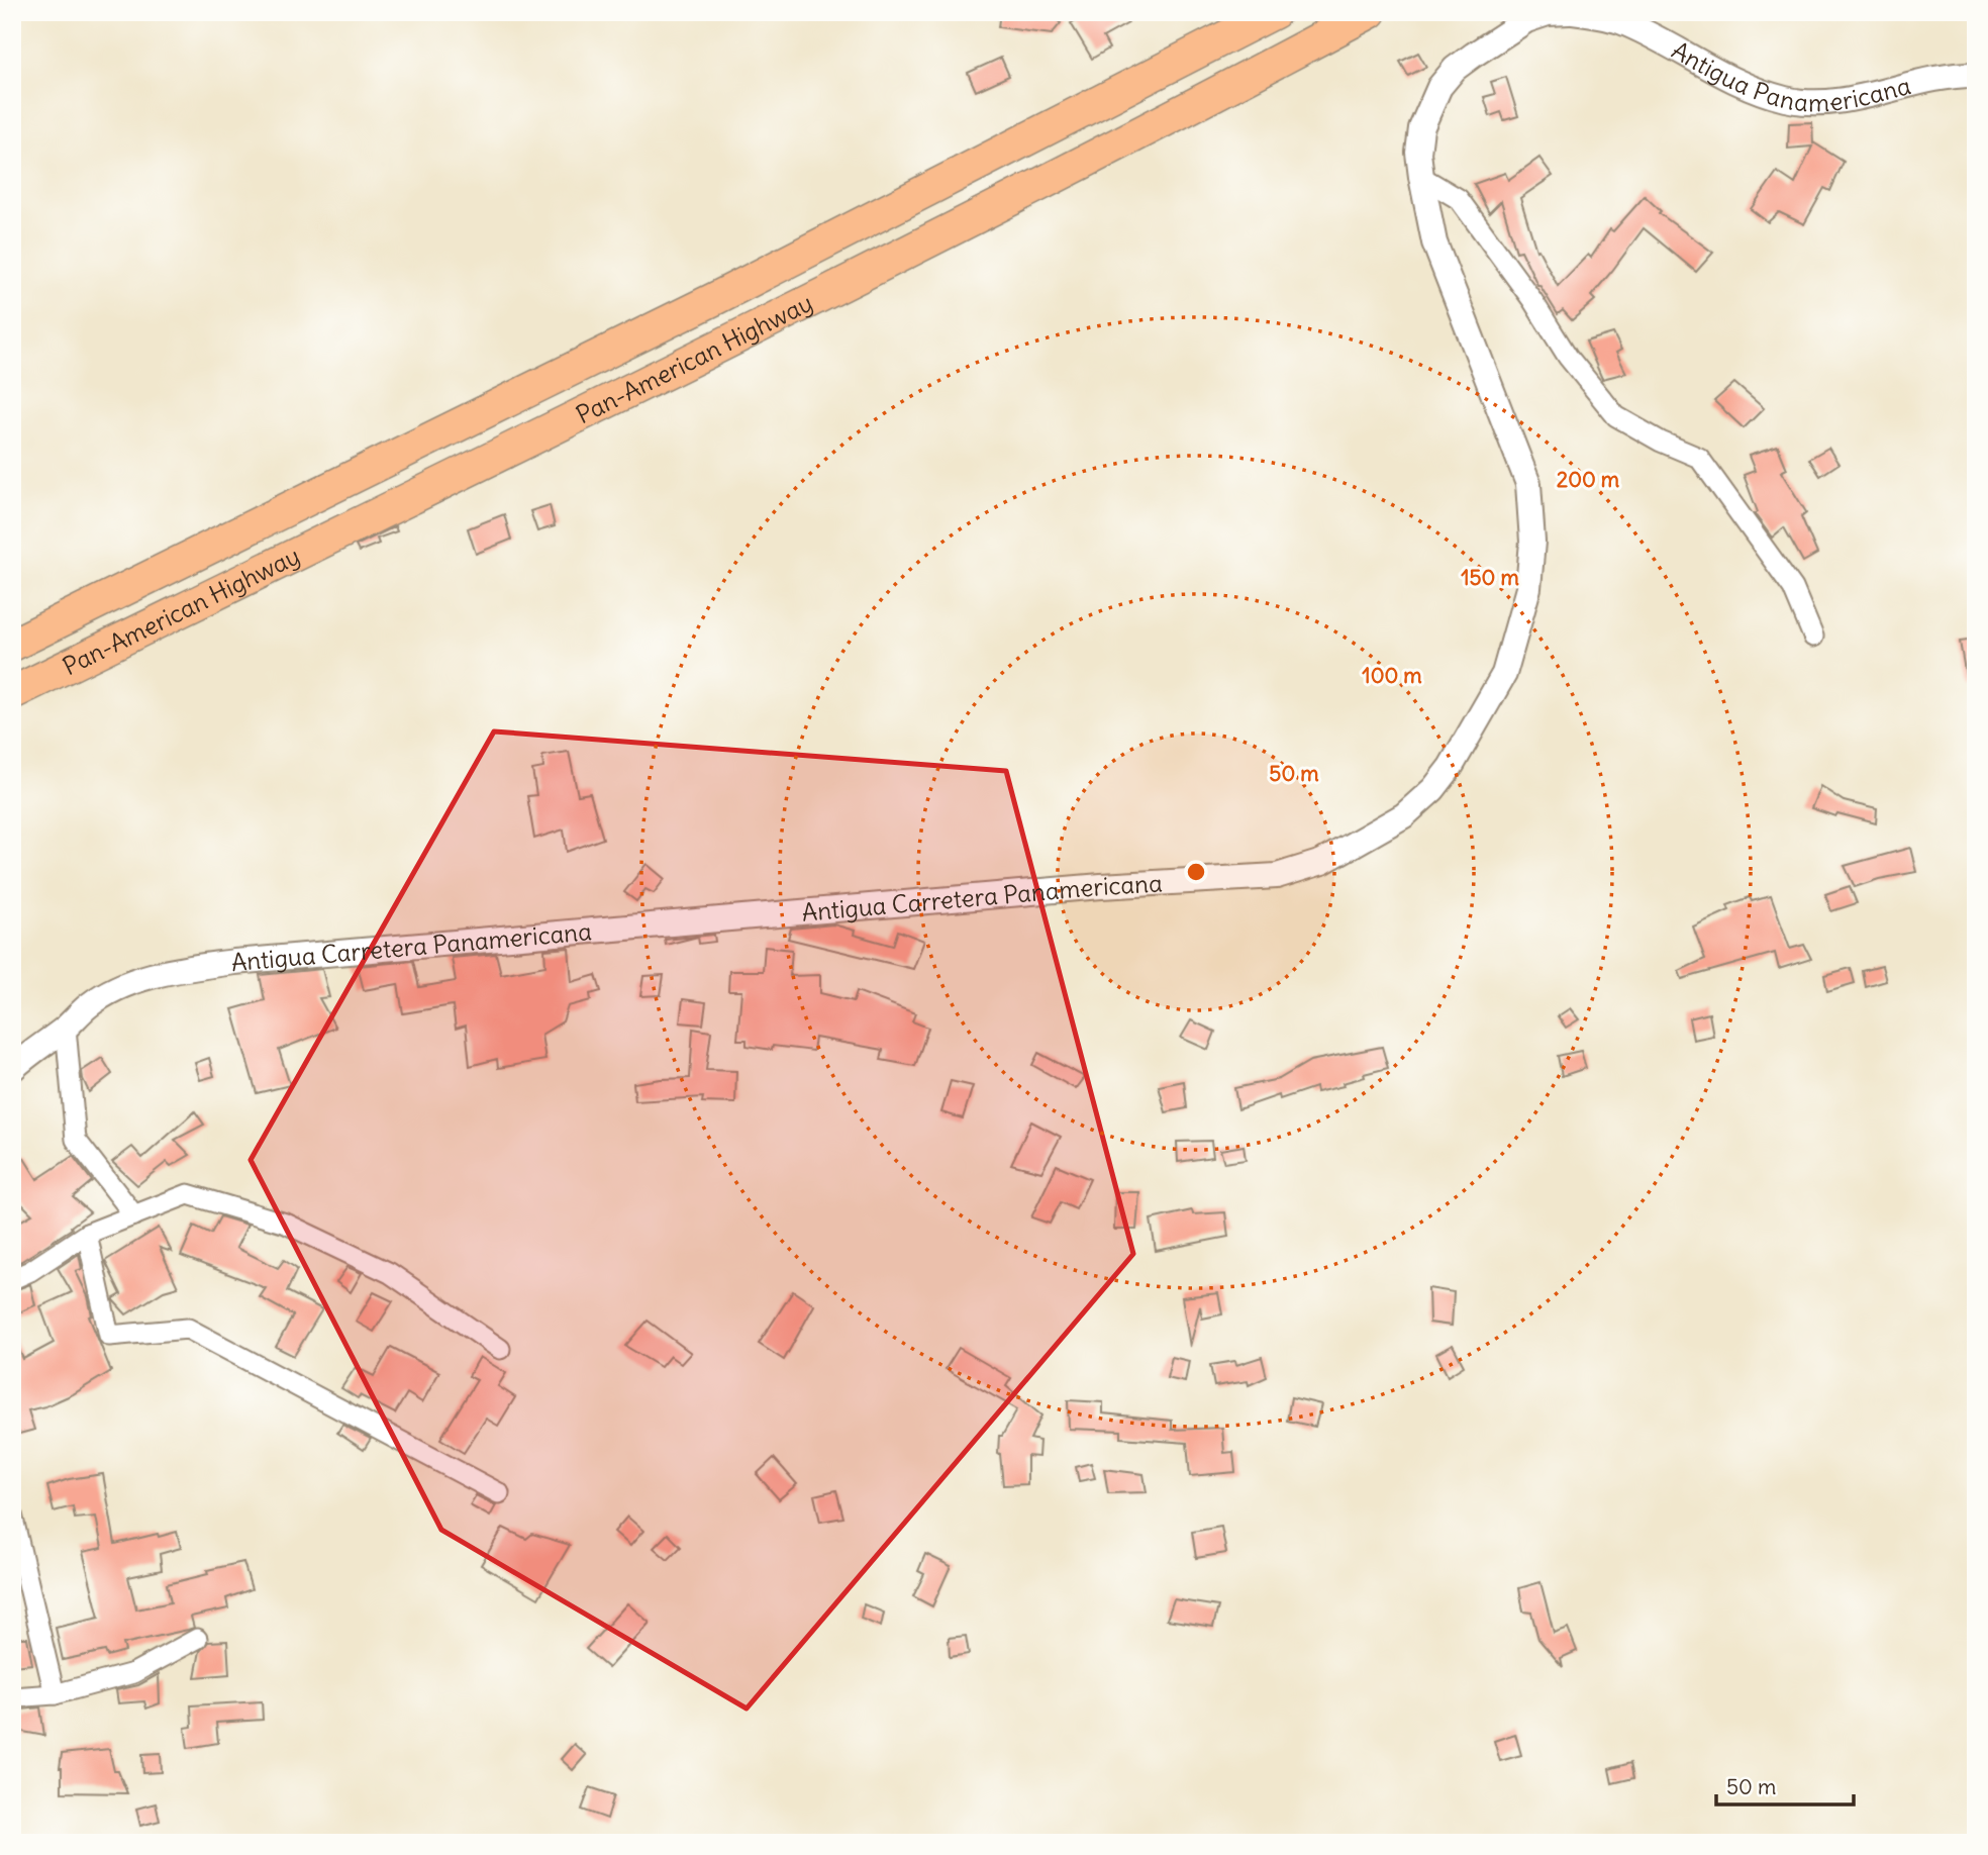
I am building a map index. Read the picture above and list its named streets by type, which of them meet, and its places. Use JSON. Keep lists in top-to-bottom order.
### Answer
{
  "streets": {
    "highway": ["Pan-American Highway"],
    "street": ["Antigua Panamericana", "Antigua Carretera Panamericana"]
  },
  "crossings": [
    ["Antigua Panamericana", "Antigua Carretera Panamericana"]
  ],
  "scale_bar": "50 m",
  "rings": [
    "200 m",
    "150 m",
    "100 m",
    "50 m"
  ]
}
